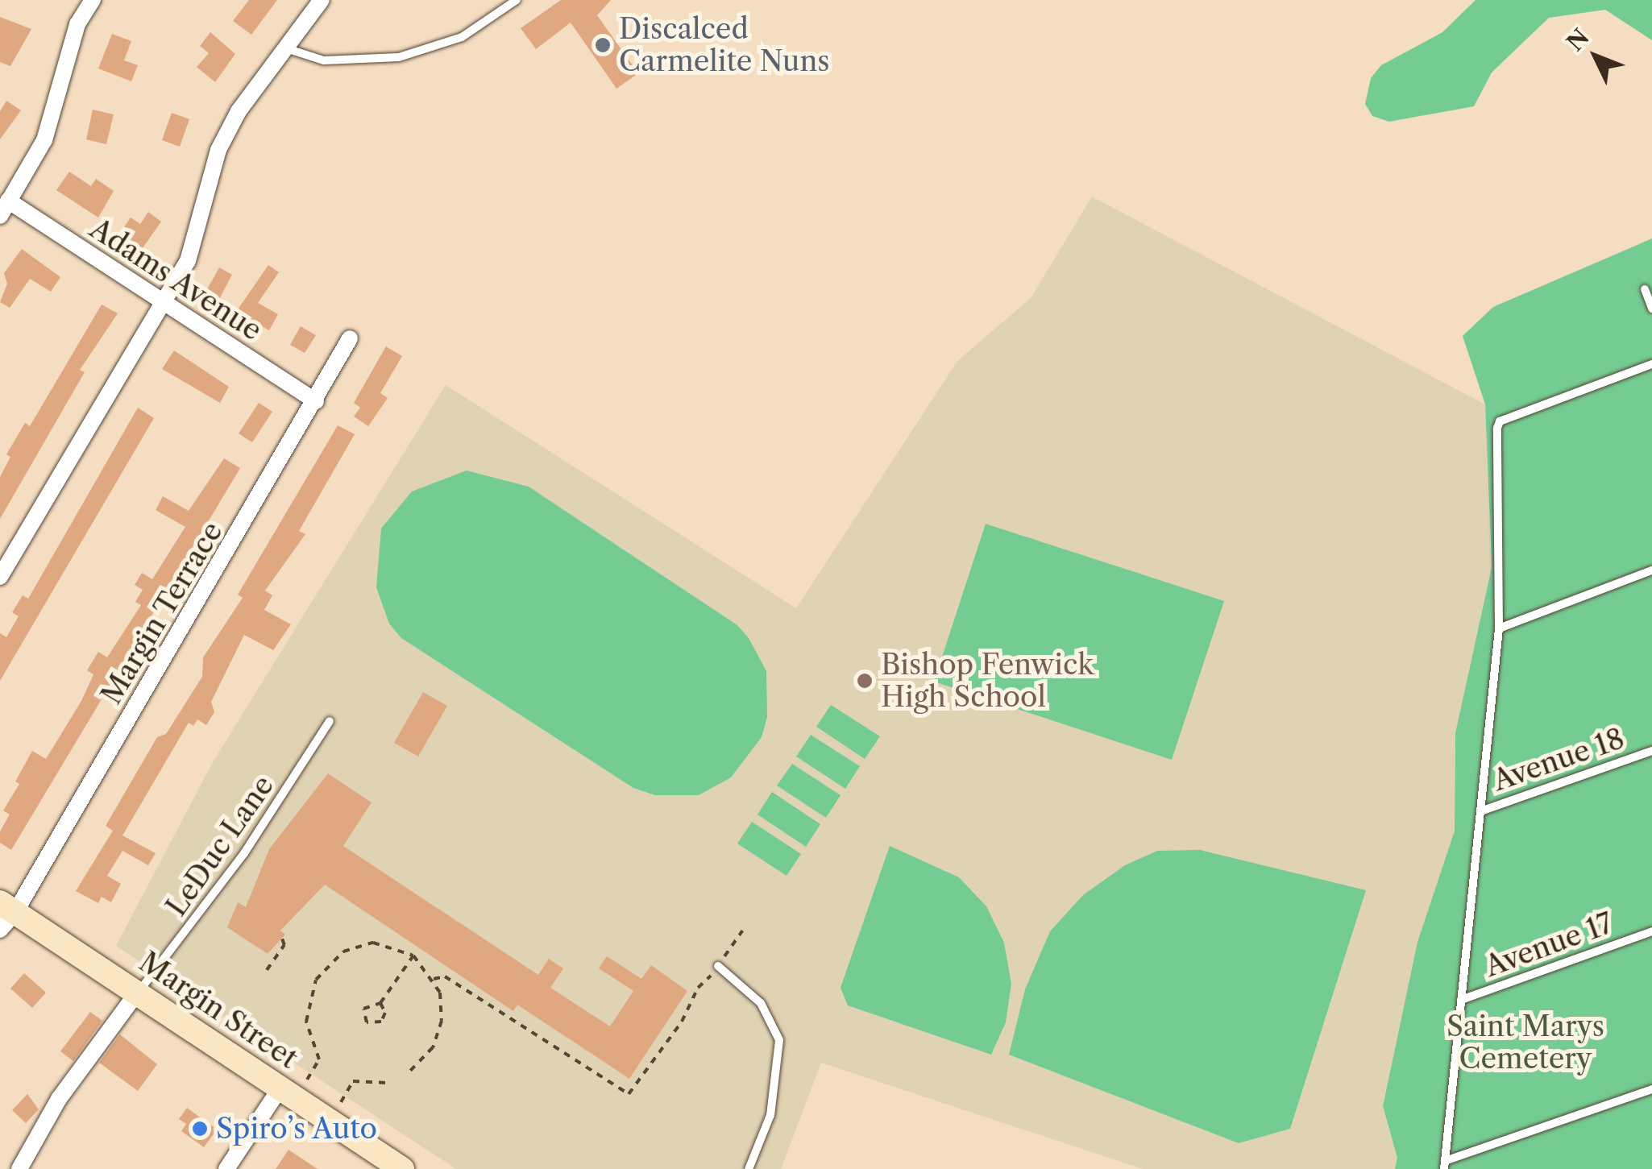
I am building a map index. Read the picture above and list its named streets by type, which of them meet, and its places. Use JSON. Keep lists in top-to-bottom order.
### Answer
{
  "streets": {
    "main road": ["Margin Street"],
    "street": ["Adams Avenue", "Margin Terrace"],
    "lane": ["Avenue 18", "LeDuc Lane", "Avenue 17"]
  },
  "crossings": [
    ["Adams Avenue", "Margin Terrace"],
    ["Margin Terrace", "Margin Street"],
    ["LeDuc Lane", "Margin Street"]
  ],
  "parks": ["Saint Marys Cemetery"],
  "places": ["Discalced Carmelite Nuns", "Bishop Fenwick High School", "Spiro’s Auto"],
  "north": "top left"
}
